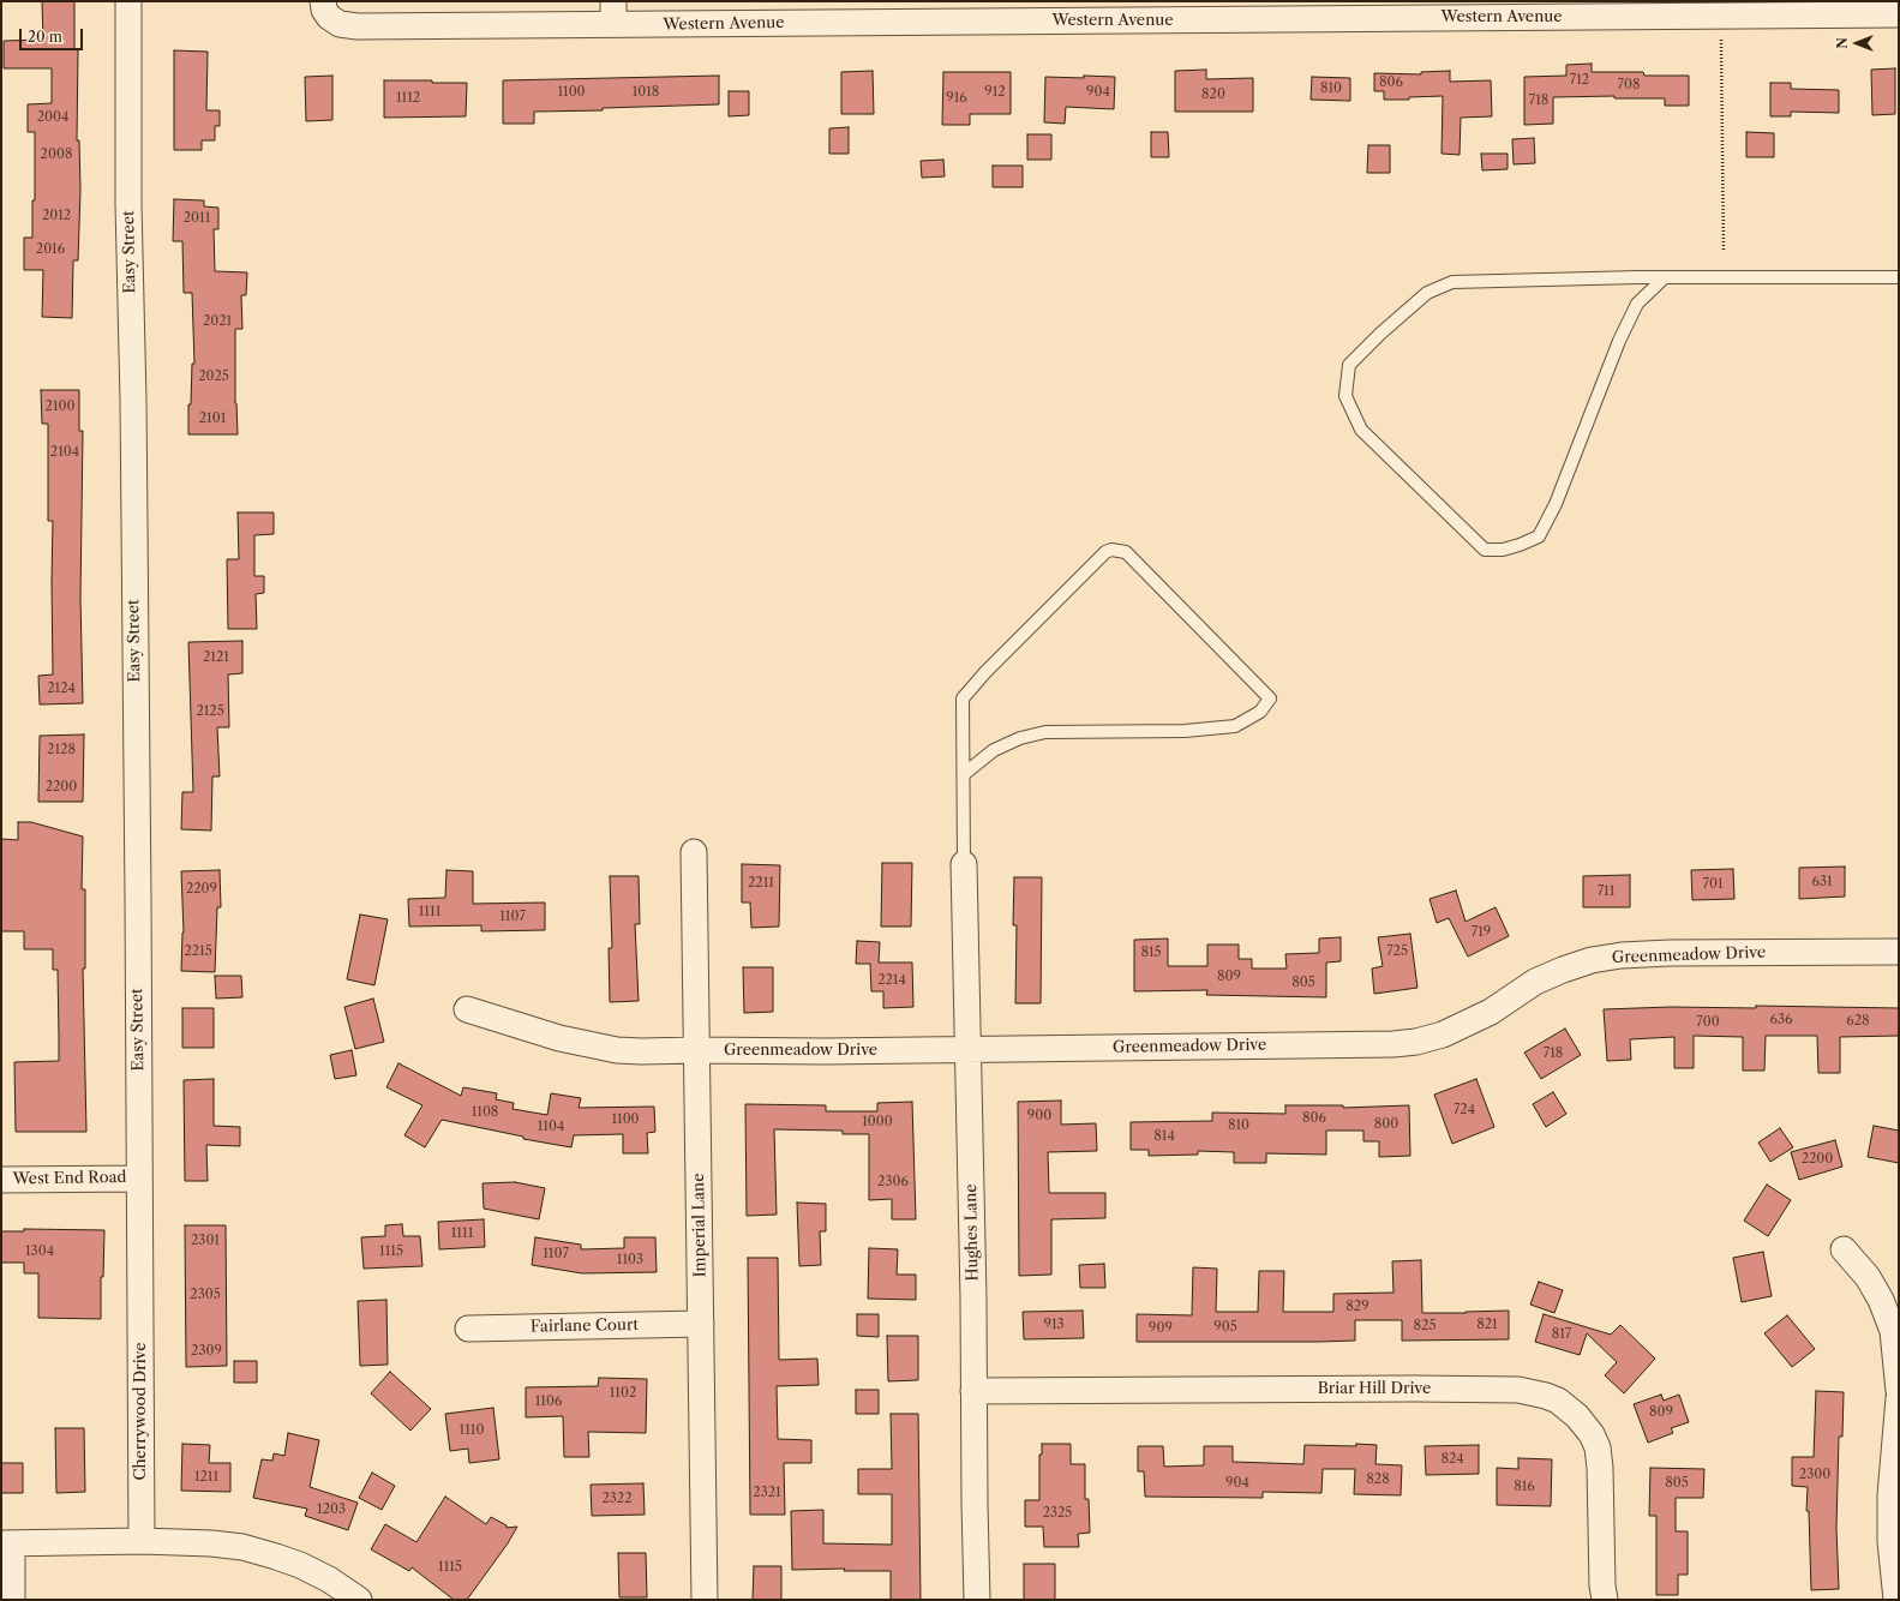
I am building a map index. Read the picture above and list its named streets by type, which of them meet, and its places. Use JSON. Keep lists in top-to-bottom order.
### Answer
{
  "streets": {
    "street": [
      "Western Avenue",
      "Easy Street",
      "Greenmeadow Drive",
      "West End Road",
      "Imperial Lane",
      "Hughes Lane",
      "Fairlane Court",
      "Briar Hill Drive",
      "Cherrywood Drive"
    ]
  },
  "crossings": [
    ["Easy Street", "West End Road"],
    ["Easy Street", "Cherrywood Drive"],
    ["Greenmeadow Drive", "Imperial Lane"],
    ["Greenmeadow Drive", "Hughes Lane"],
    ["Imperial Lane", "Fairlane Court"],
    ["Hughes Lane", "Briar Hill Drive"]
  ],
  "house_numbers": [
    "712",
    "806",
    "708",
    "810",
    "1100",
    "1018",
    "912",
    "904",
    "820",
    "1112",
    "916",
    "718",
    "2004",
    "2008",
    "2012",
    "2011",
    "2016",
    "2021",
    "2025",
    "2100",
    "2101",
    "2104",
    "2121",
    "2124",
    "2125",
    "2128",
    "2200",
    "631",
    "2211",
    "701",
    "2209",
    "711",
    "1111",
    "1107",
    "719",
    "2215",
    "725",
    "815",
    "809",
    "2214",
    "805",
    "636",
    "628",
    "700",
    "718",
    "724",
    "1108",
    "900",
    "806",
    "1100",
    "1000",
    "800",
    "810",
    "1104",
    "814",
    "2200",
    "2306",
    "1111",
    "2301",
    "1304",
    "1115",
    "1107",
    "1103",
    "2305",
    "829",
    "913",
    "821",
    "825",
    "905",
    "909",
    "817",
    "2309",
    "1102",
    "1106",
    "809",
    "1110",
    "824",
    "2300",
    "1211",
    "828",
    "904",
    "805",
    "816",
    "2321",
    "2322",
    "1203",
    "2325",
    "1115"
  ],
  "scale_bar": "20 m",
  "north": "left"
}
